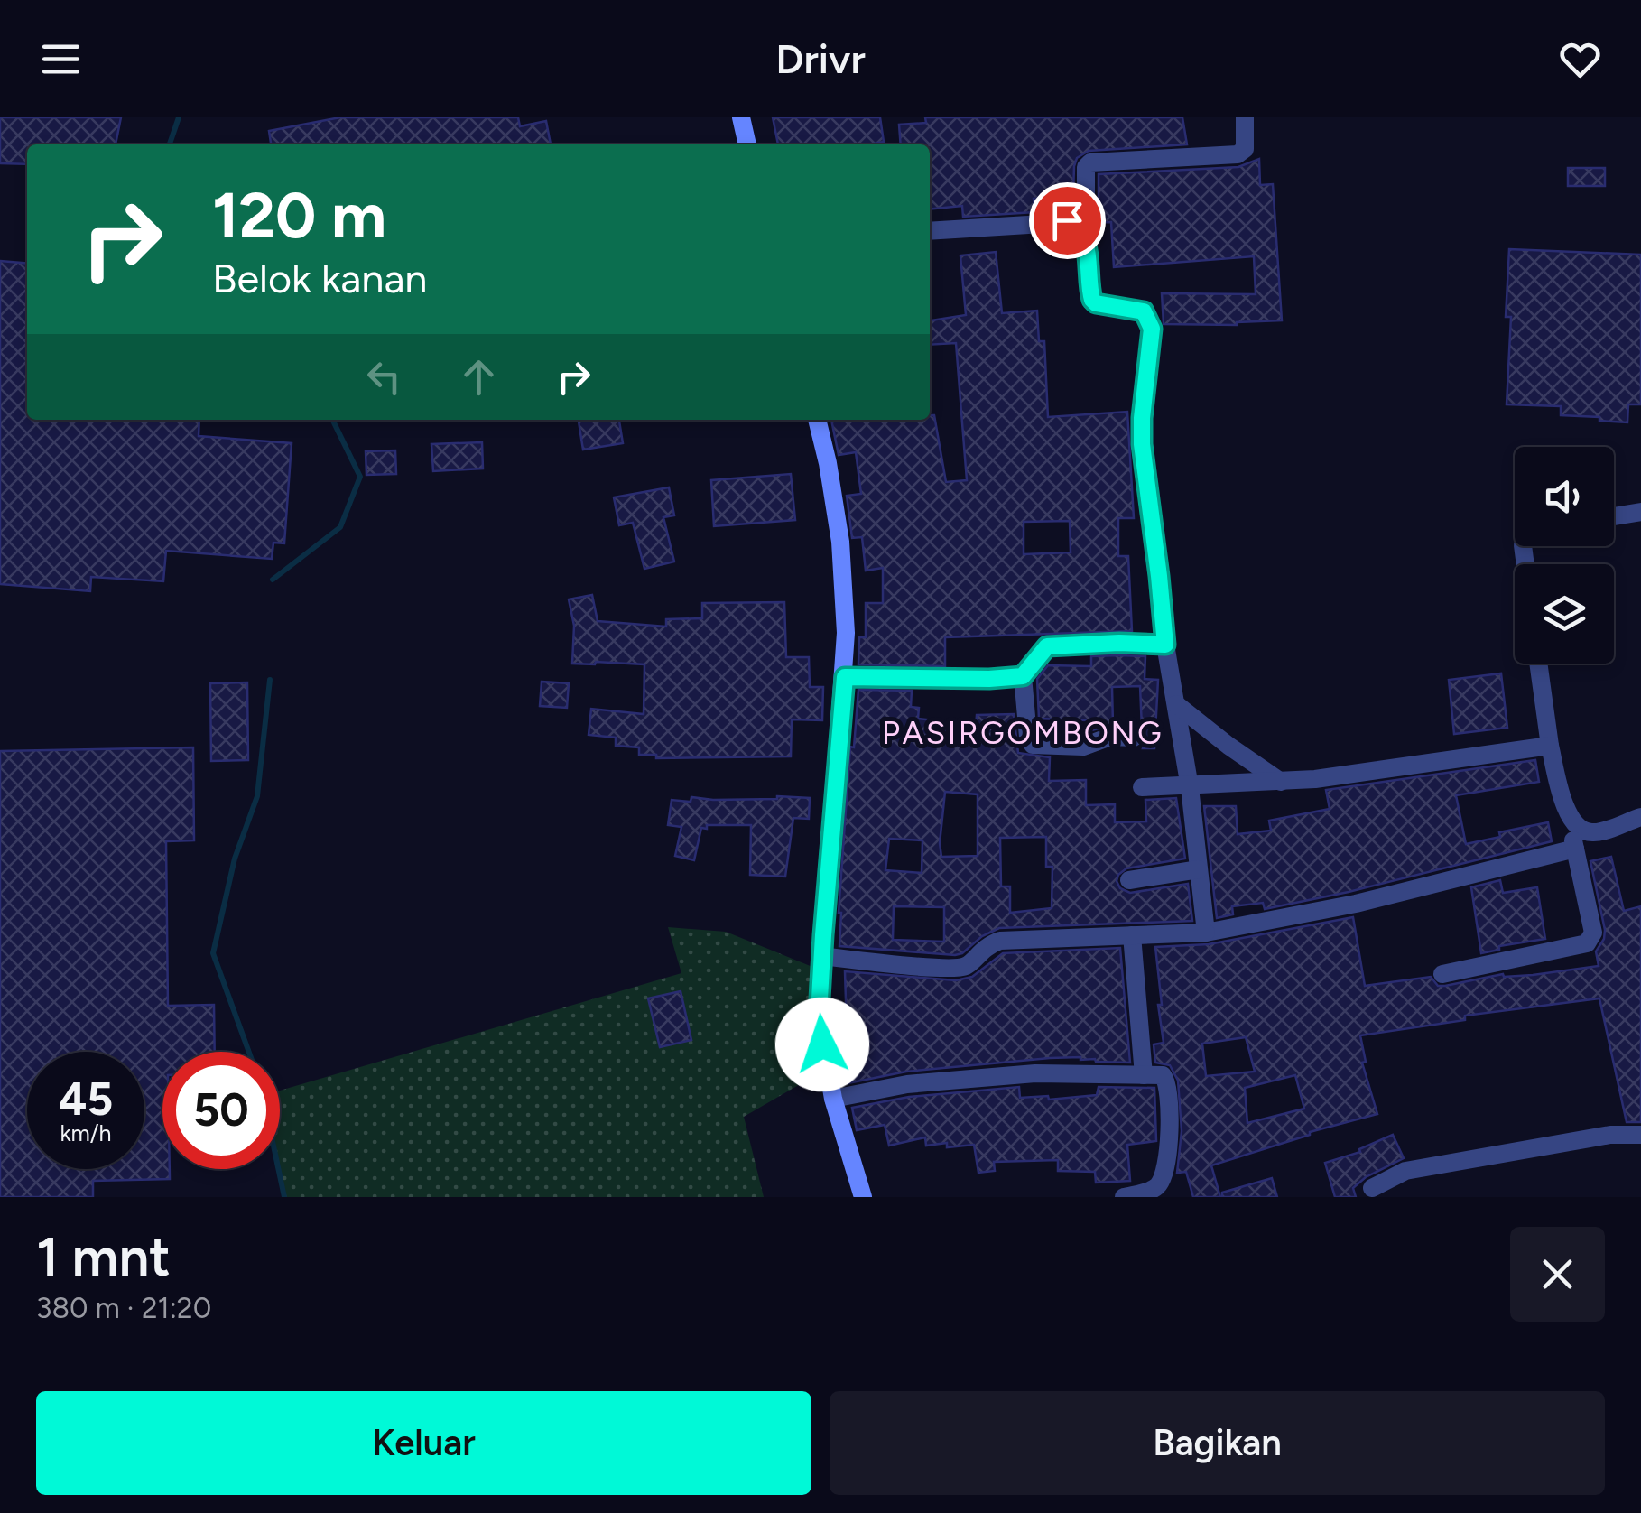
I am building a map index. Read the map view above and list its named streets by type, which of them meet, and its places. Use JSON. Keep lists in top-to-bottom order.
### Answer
{
  "districts": ["PASIRGOMBONG"],
  "page": {
    "header": "Drivr",
    "turn": ["120 m", "Belok kanan"],
    "speed": "45 km/h",
    "limit": "50",
    "heading": ["1 mnt", "380 m · 21:20"],
    "buttons": ["Keluar", "Bagikan"]
  }
}
